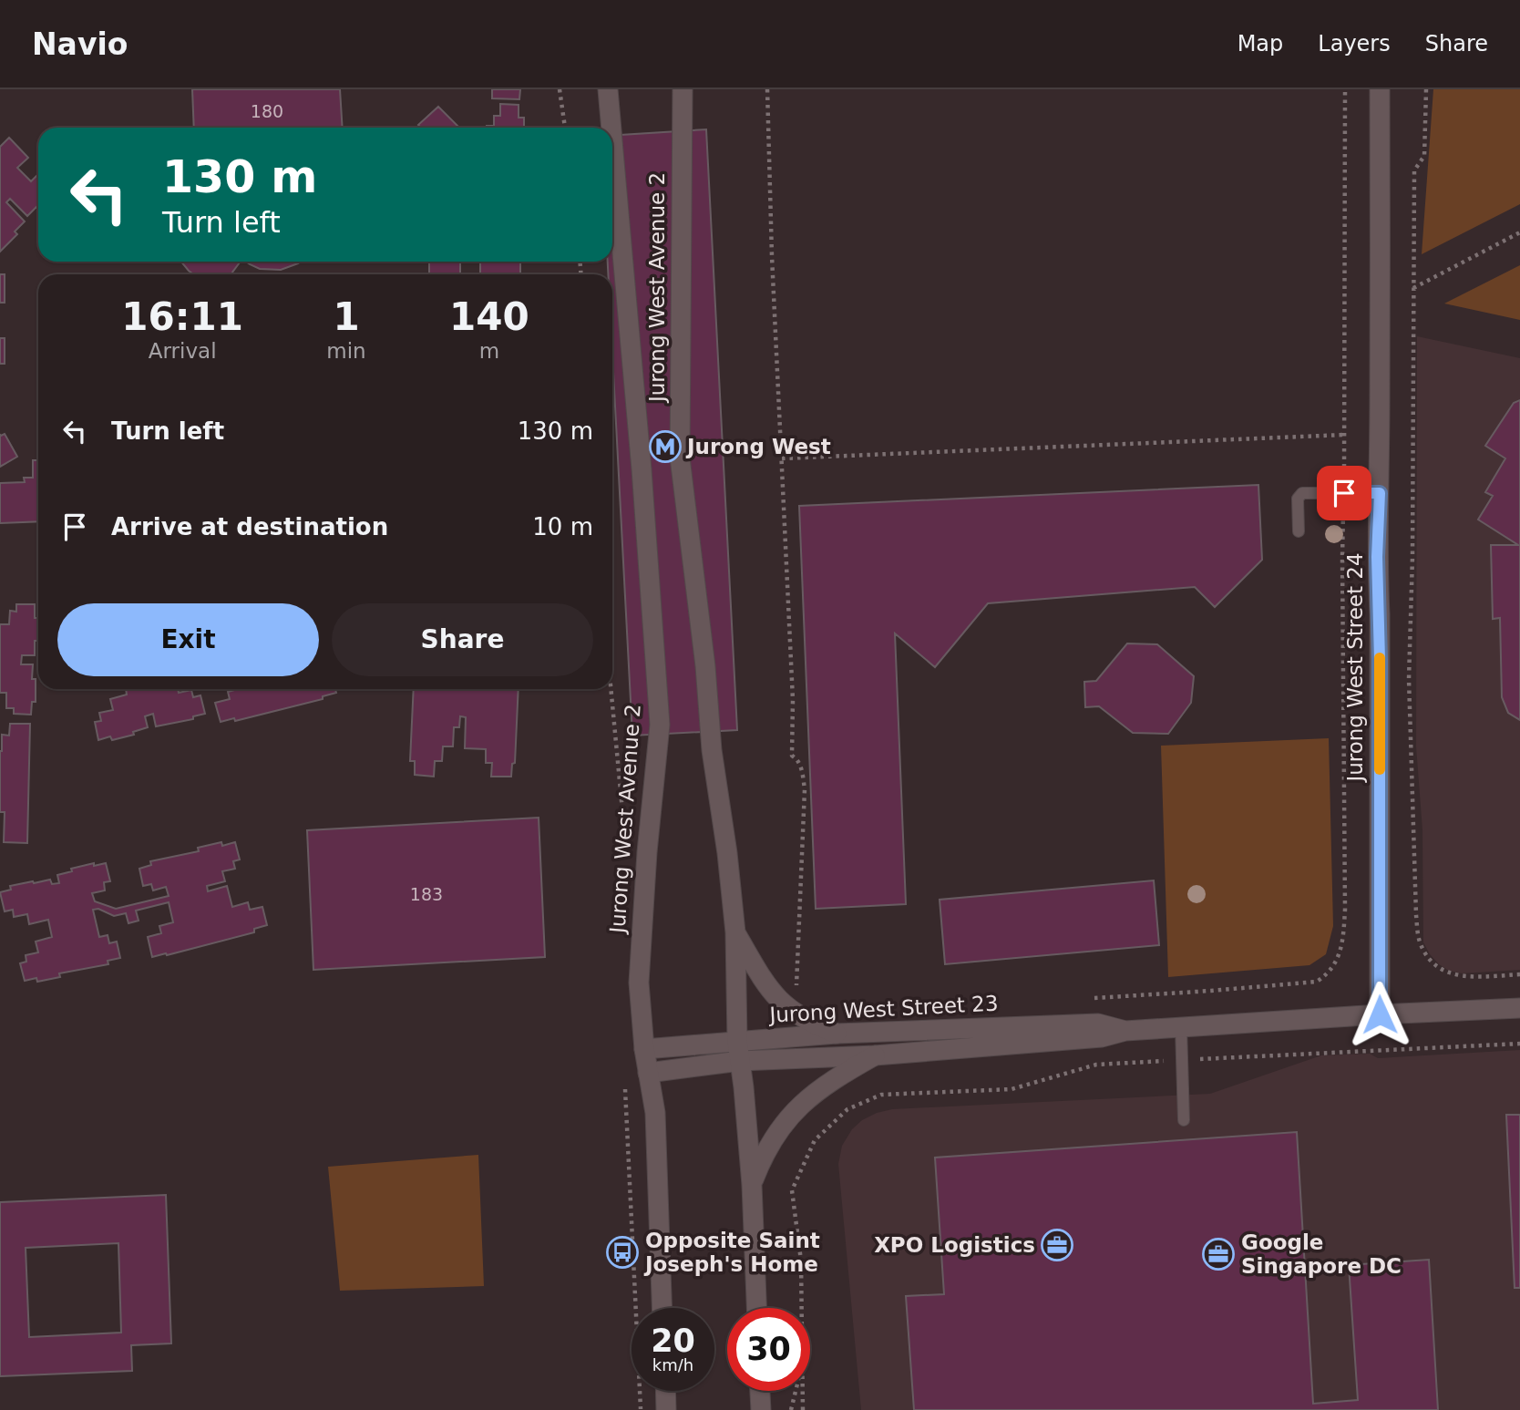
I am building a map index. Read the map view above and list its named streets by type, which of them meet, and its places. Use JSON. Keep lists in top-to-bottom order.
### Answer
{
  "streets": {
    "main road": ["Jurong West Avenue 2", "Jurong West Street 24", "Jurong West Street 23"]
  },
  "crossings": [
    ["Jurong West Avenue 2", "Jurong West Street 23"],
    ["Jurong West Street 24", "Jurong West Street 23"]
  ],
  "places": {
    "metro station": ["Jurong West"],
    "office": ["XPO Logistics", "Google Singapore DC"],
    "bus stop": ["Opposite Saint Joseph's Home"]
  },
  "house_numbers": ["180", "183"],
  "page": {
    "header": "Navio",
    "nav": ["Map", "Layers", "Share"],
    "turn": ["130 m", "Turn left"],
    "eta": [
      "16:11",
      "Arrival",
      "1",
      "min",
      "140",
      "m"
    ],
    "list": [
      {
        "name": "Turn left",
        "value": "130 m"
      },
      {
        "name": "Arrive at destination",
        "value": "10 m"
      }
    ],
    "buttons": ["Exit", "Share"],
    "speed": "20 km/h",
    "limit": "30"
  }
}
